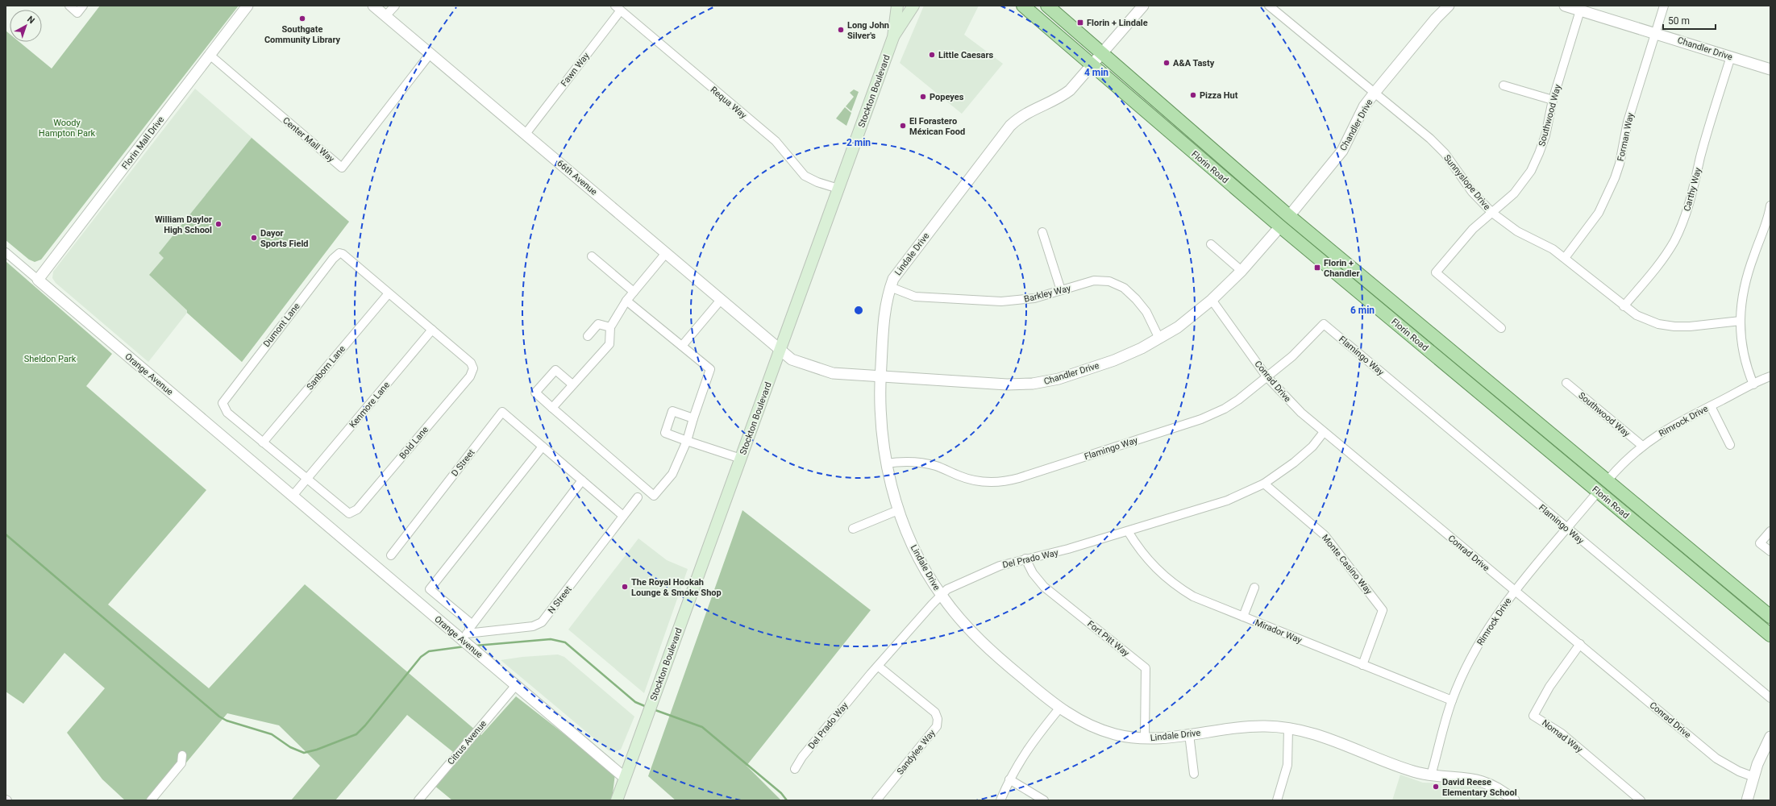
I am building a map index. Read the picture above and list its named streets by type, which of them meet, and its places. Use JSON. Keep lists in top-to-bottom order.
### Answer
{
  "streets": {
    "main road": ["Stockton Boulevard", "Florin Road"],
    "street": [
      "Chandler Drive",
      "Fawn Way",
      "Requa Way",
      "Southwood Way",
      "Forman Way",
      "Center Mall Way",
      "Florin Mall Drive",
      "66th Avenue",
      "Sunnyslope Drive",
      "Carthy Way",
      "Lindale Drive",
      "Barkley Way",
      "Dumont Lane",
      "Flamingo Way",
      "Sanborn Lane",
      "Orange Avenue",
      "Conrad Drive",
      "Kenmore Lane",
      "Rimrock Drive",
      "Bold Lane",
      "D Street",
      "Del Prado Way",
      "Monte Casino Way",
      "N Street",
      "Mirador Way",
      "Fort Pitt Way",
      "Nomad Way",
      "Citrus Avenue",
      "Sandylee Way"
    ]
  },
  "crossings": [
    ["Chandler Drive", "Stockton Boulevard"],
    ["Chandler Drive", "Southwood Way"],
    ["Chandler Drive", "Forman Way"],
    ["Chandler Drive", "Florin Road"],
    ["Chandler Drive", "66th Avenue"],
    ["Chandler Drive", "Sunnyslope Drive"],
    ["Chandler Drive", "Carthy Way"],
    ["Chandler Drive", "Lindale Drive"],
    ["Chandler Drive", "Barkley Way"],
    ["Chandler Drive", "Conrad Drive"],
    ["Fawn Way", "Requa Way"],
    ["Fawn Way", "66th Avenue"],
    ["Stockton Boulevard", "Requa Way"],
    ["Stockton Boulevard", "66th Avenue"],
    ["Stockton Boulevard", "Orange Avenue"],
    ["Southwood Way", "Sunnyslope Drive"],
    ["Southwood Way", "Rimrock Drive"],
    ["Forman Way", "Sunnyslope Drive"],
    ["Center Mall Way", "Florin Mall Drive"],
    ["Center Mall Way", "66th Avenue"],
    ["Florin Mall Drive", "Orange Avenue"],
    ["Florin Road", "Lindale Drive"],
    ["Florin Road", "Rimrock Drive"],
    ["Sunnyslope Drive", "Carthy Way"],
    ["Lindale Drive", "Barkley Way"],
    ["Lindale Drive", "Flamingo Way"],
    ["Lindale Drive", "Rimrock Drive"],
    ["Lindale Drive", "Del Prado Way"],
    ["Lindale Drive", "Fort Pitt Way"],
    ["Dumont Lane", "Sanborn Lane"],
    ["Dumont Lane", "Kenmore Lane"],
    ["Dumont Lane", "Bold Lane"],
    ["Flamingo Way", "Conrad Drive"],
    ["Flamingo Way", "Rimrock Drive"],
    ["Orange Avenue", "N Street"],
    ["Orange Avenue", "Citrus Avenue"],
    ["Conrad Drive", "Rimrock Drive"],
    ["Conrad Drive", "Del Prado Way"],
    ["Conrad Drive", "Nomad Way"],
    ["Kenmore Lane", "Bold Lane"],
    ["Rimrock Drive", "Mirador Way"],
    ["Del Prado Way", "Monte Casino Way"],
    ["Del Prado Way", "Mirador Way"],
    ["Del Prado Way", "Fort Pitt Way"],
    ["Del Prado Way", "Sandylee Way"],
    ["Monte Casino Way", "Mirador Way"]
  ],
  "parks": ["Woody Hampton Park", "Sheldon Park"],
  "places": {
    "other": [
      "Southgate Community Library",
      "Long John Silver's",
      "Little Caesars",
      "A&A Tasty",
      "Pizza Hut",
      "Popeyes",
      "El Forastero Méxican Food",
      "William Daylor High School",
      "Dayor Sports Field",
      "The Royal Hookah Lounge & Smoke Shop",
      "David Reese Elementary School"
    ],
    "transit": ["Florin + Lindale", "Florin + Chandler"]
  },
  "scale_bar": "50 m",
  "north": "top right",
  "rings": ["4 min", "2 min", "6 min"]
}
